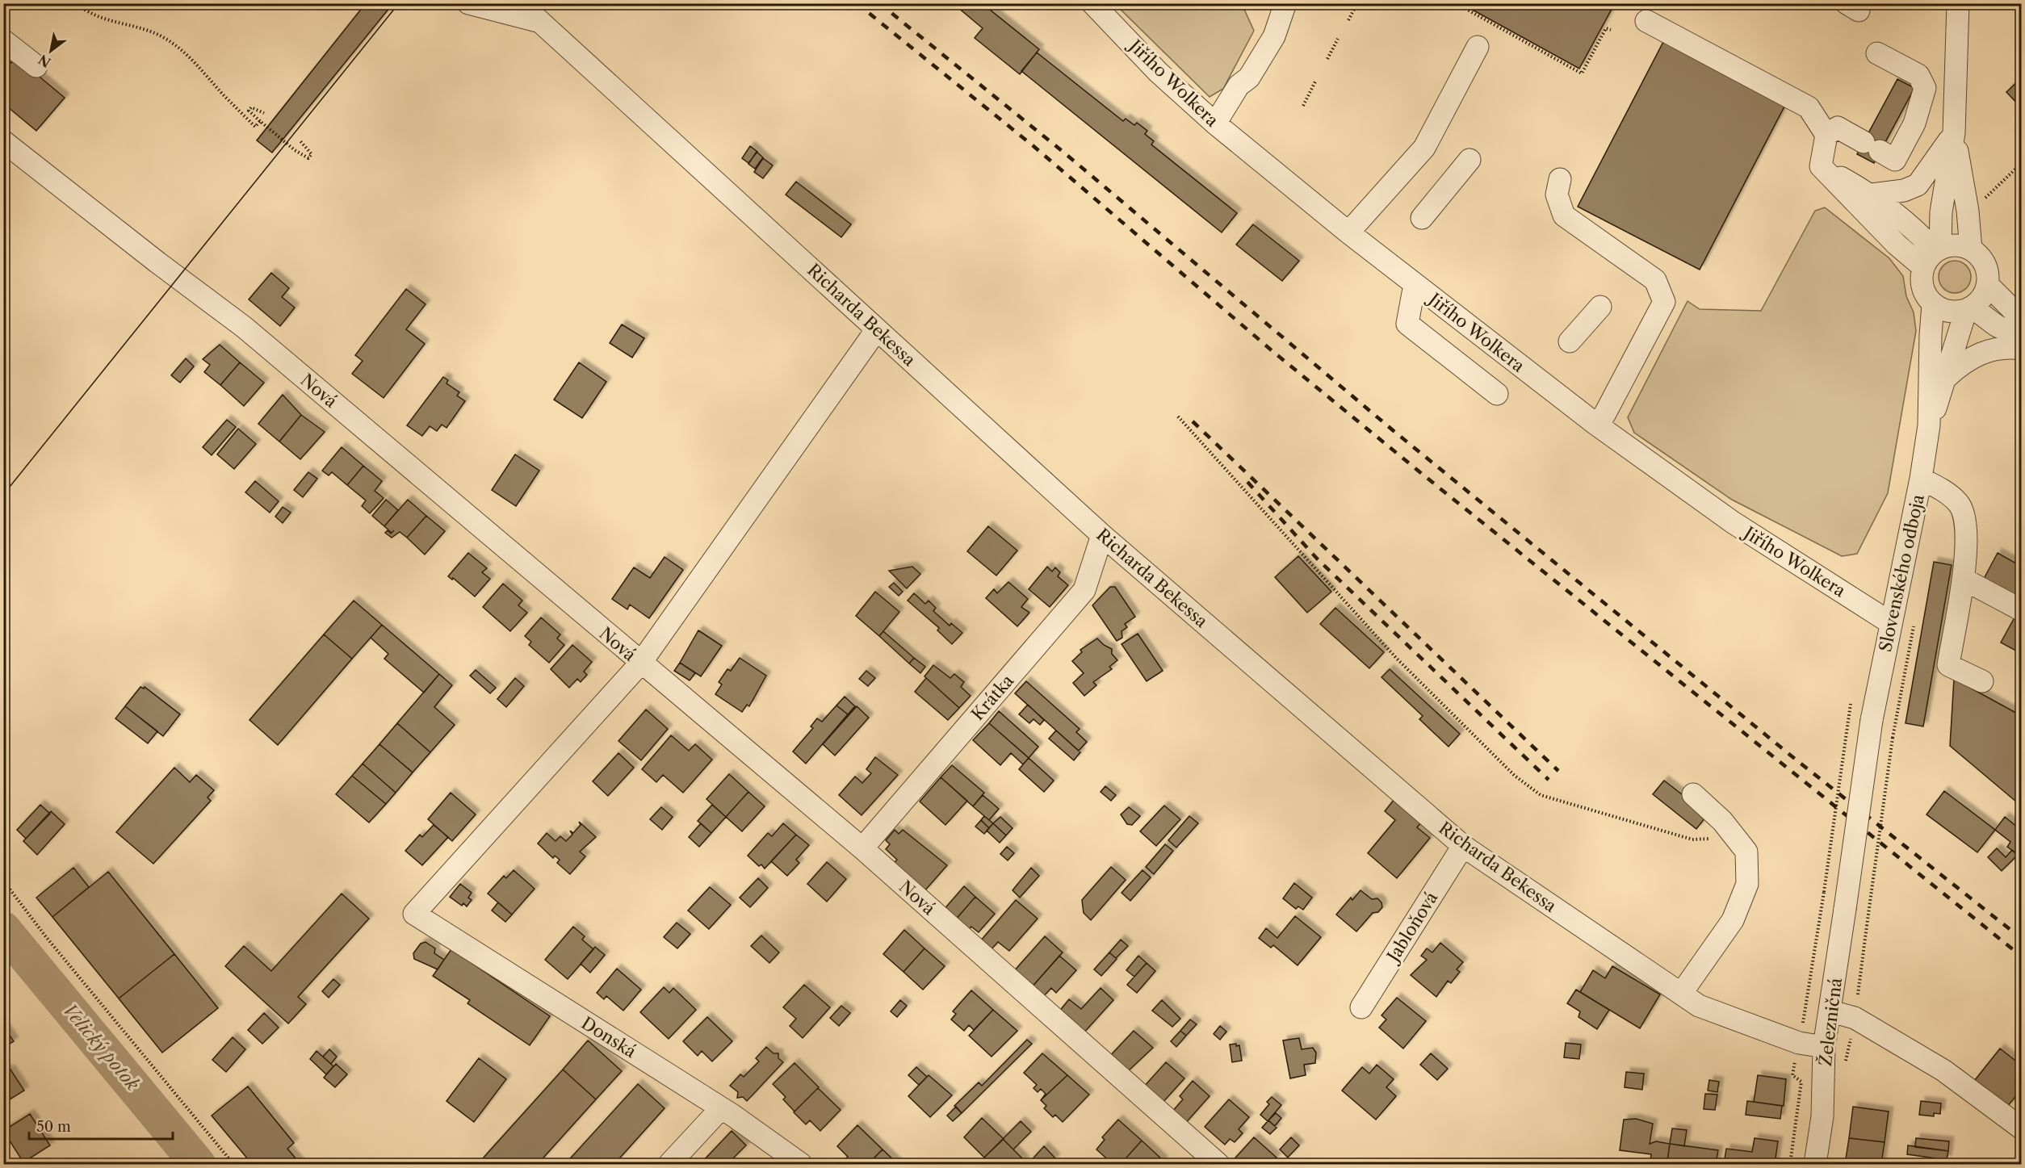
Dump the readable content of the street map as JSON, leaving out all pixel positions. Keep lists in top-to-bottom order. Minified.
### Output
{"streets":{"street":["Jiřího Wolkera","Richarda Bekessa","Nová","Slovenského odboja","Krátka","Jabloňová","Železničná","Donská"]},"crossings":[["Jiřího Wolkera","Slovenského odboja"],["Richarda Bekessa","Krátka"],["Richarda Bekessa","Jabloňová"],["Richarda Bekessa","Železničná"],["Nová","Krátka"],["Nová","Donská"],["Slovenského odboja","Železničná"]],"water":["Velický potok"],"scale_bar":"50 m","north":"bottom left"}
